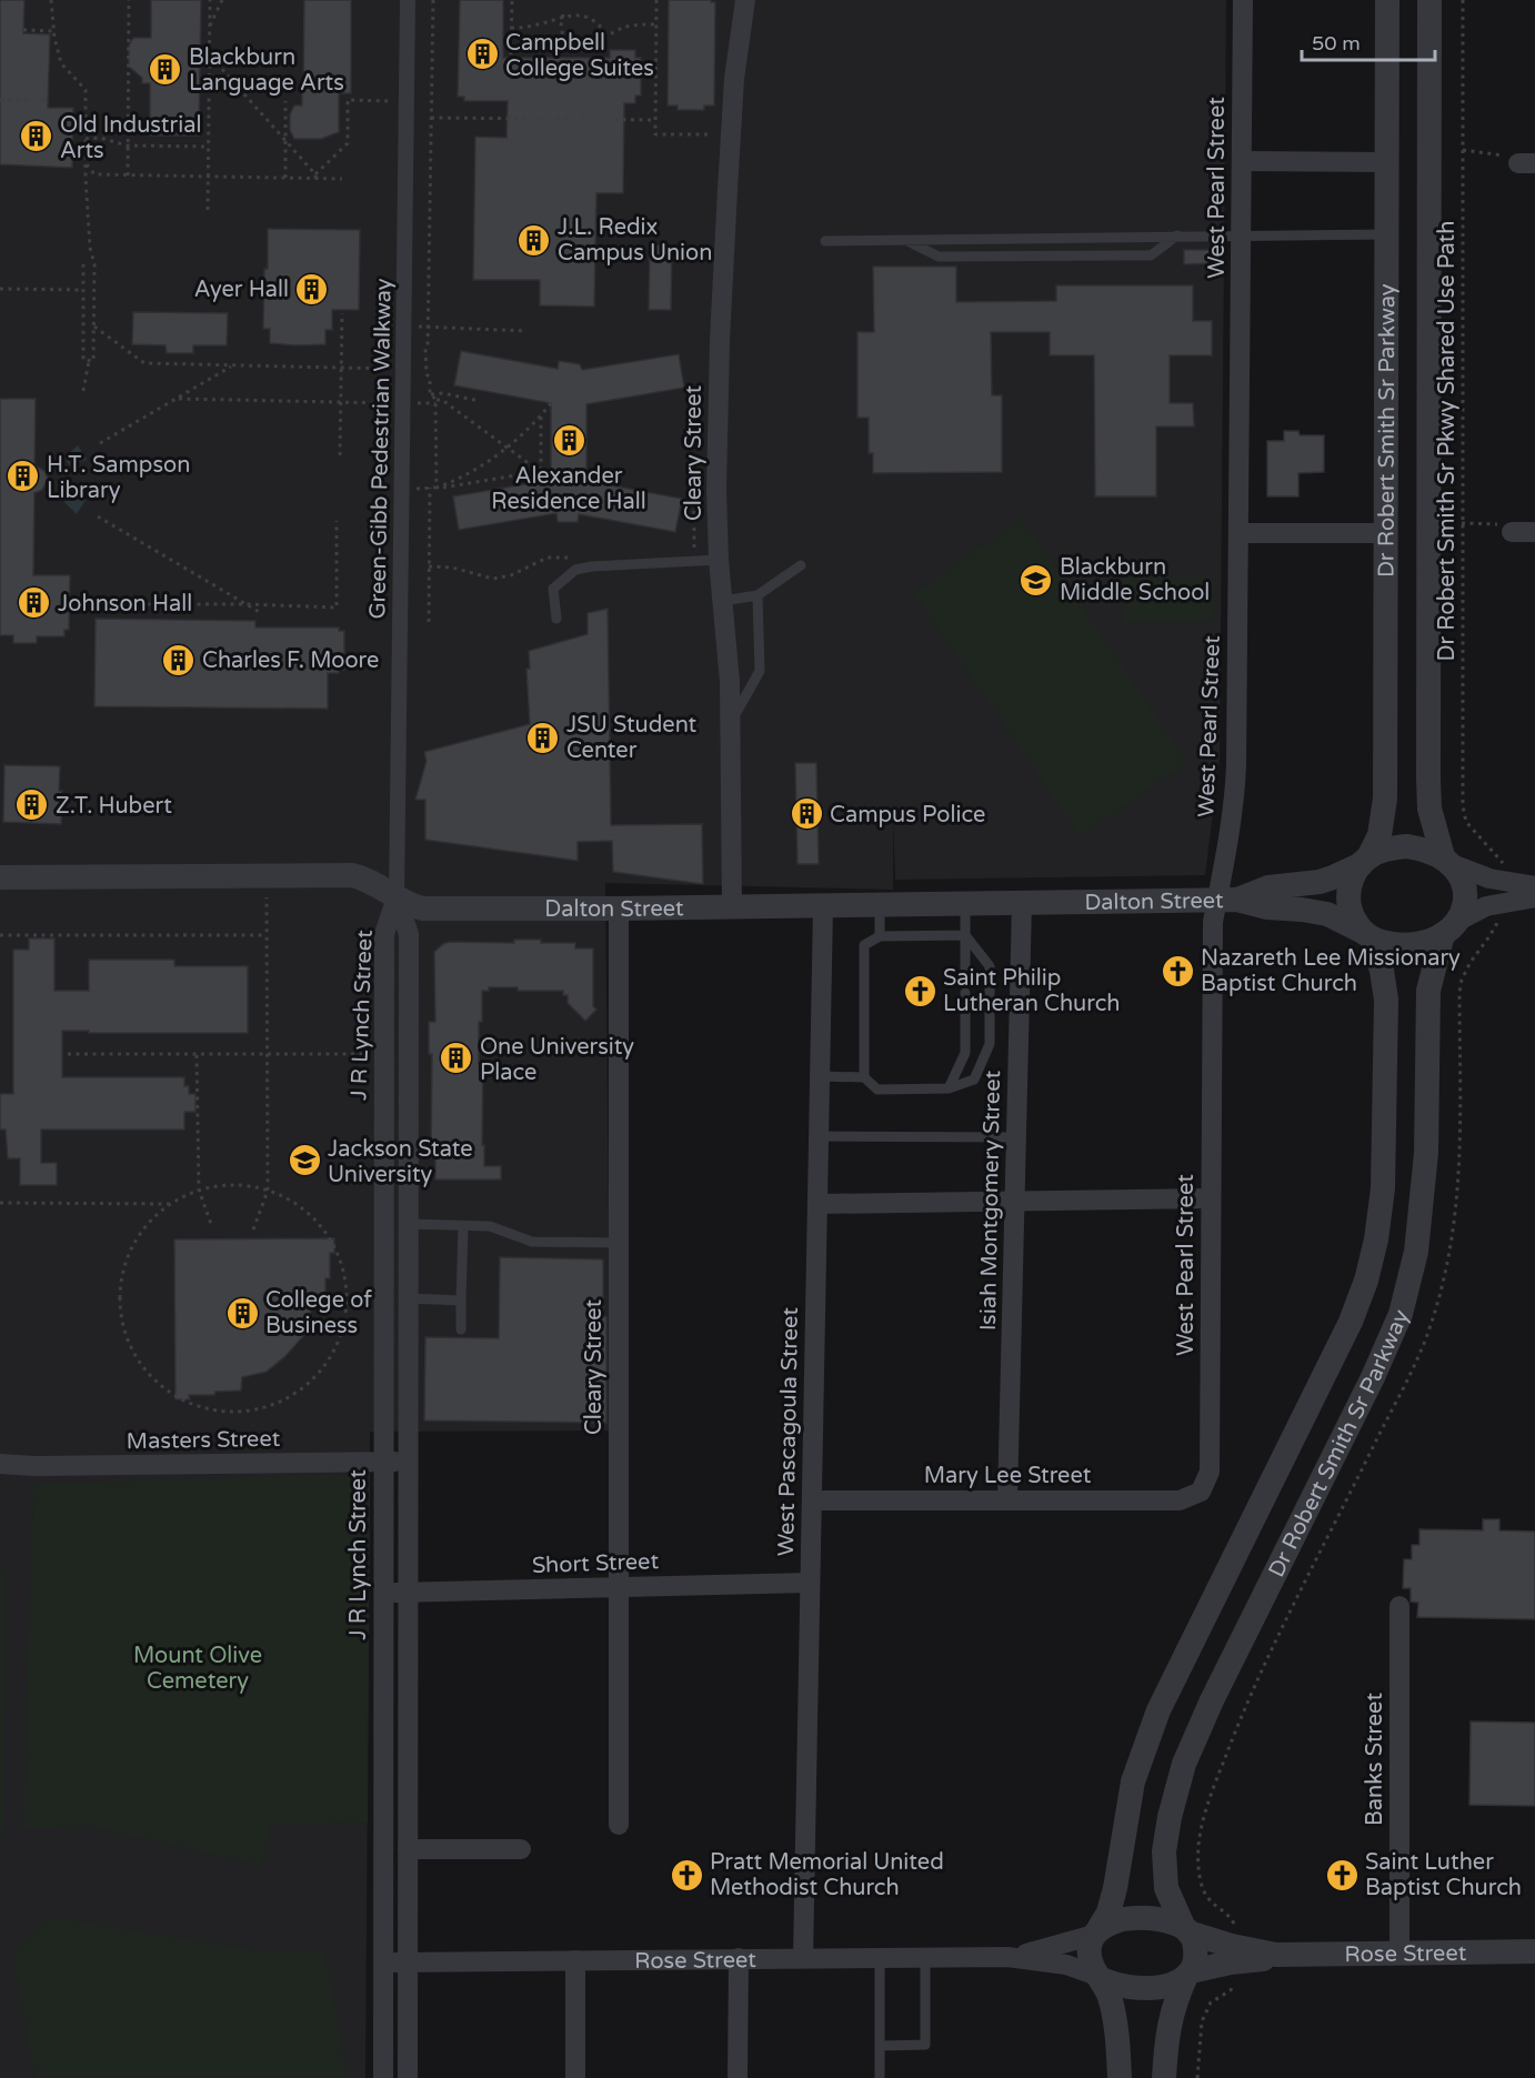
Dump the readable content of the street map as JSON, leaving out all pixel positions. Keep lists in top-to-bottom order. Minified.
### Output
{"streets":{"street":["West Pearl Street","Dr Robert Smith Sr Parkway","Green-Gibb Pedestrian Walkway","Cleary Street","Dalton Street","J R Lynch Street","Isiah Montgomery Street","West Pascagoula Street","Masters Street","Mary Lee Street","Short Street","Banks Street","Rose Street"],"path":["Dr Robert Smith Sr Pkwy Shared Use Path"]},"crossings":[["West Pearl Street","Dalton Street"],["West Pearl Street","Mary Lee Street"],["Dr Robert Smith Sr Parkway","Dalton Street"],["Dr Robert Smith Sr Parkway","Rose Street"],["Green-Gibb Pedestrian Walkway","Dalton Street"],["Green-Gibb Pedestrian Walkway","J R Lynch Street"],["Cleary Street","Dalton Street"],["Cleary Street","Short Street"],["Dalton Street","J R Lynch Street"],["Dalton Street","Isiah Montgomery Street"],["Dalton Street","West Pascagoula Street"],["J R Lynch Street","Masters Street"],["J R Lynch Street","Short Street"],["J R Lynch Street","Rose Street"],["Isiah Montgomery Street","Mary Lee Street"],["West Pascagoula Street","Mary Lee Street"],["West Pascagoula Street","Short Street"],["West Pascagoula Street","Rose Street"],["Banks Street","Rose Street"]],"parks":["Mount Olive Cemetery"],"places":{"building":["Campbell College Suites","Blackburn Language Arts","Old Industrial Arts","J.L. Redix Campus Union","Ayer Hall","Alexander Residence Hall","H.T. Sampson Library","Johnson Hall","Charles F. Moore","JSU Student Center","Z.T. Hubert","Campus Police","One University Place","College of Business"],"school or university":["Blackburn Middle School","Jackson State University"],"church":["Nazareth Lee Missionary Baptist Church","Saint Philip Lutheran Church","Pratt Memorial United Methodist Church","Saint Luther Baptist Church"]},"scale_bar":"50 m"}
